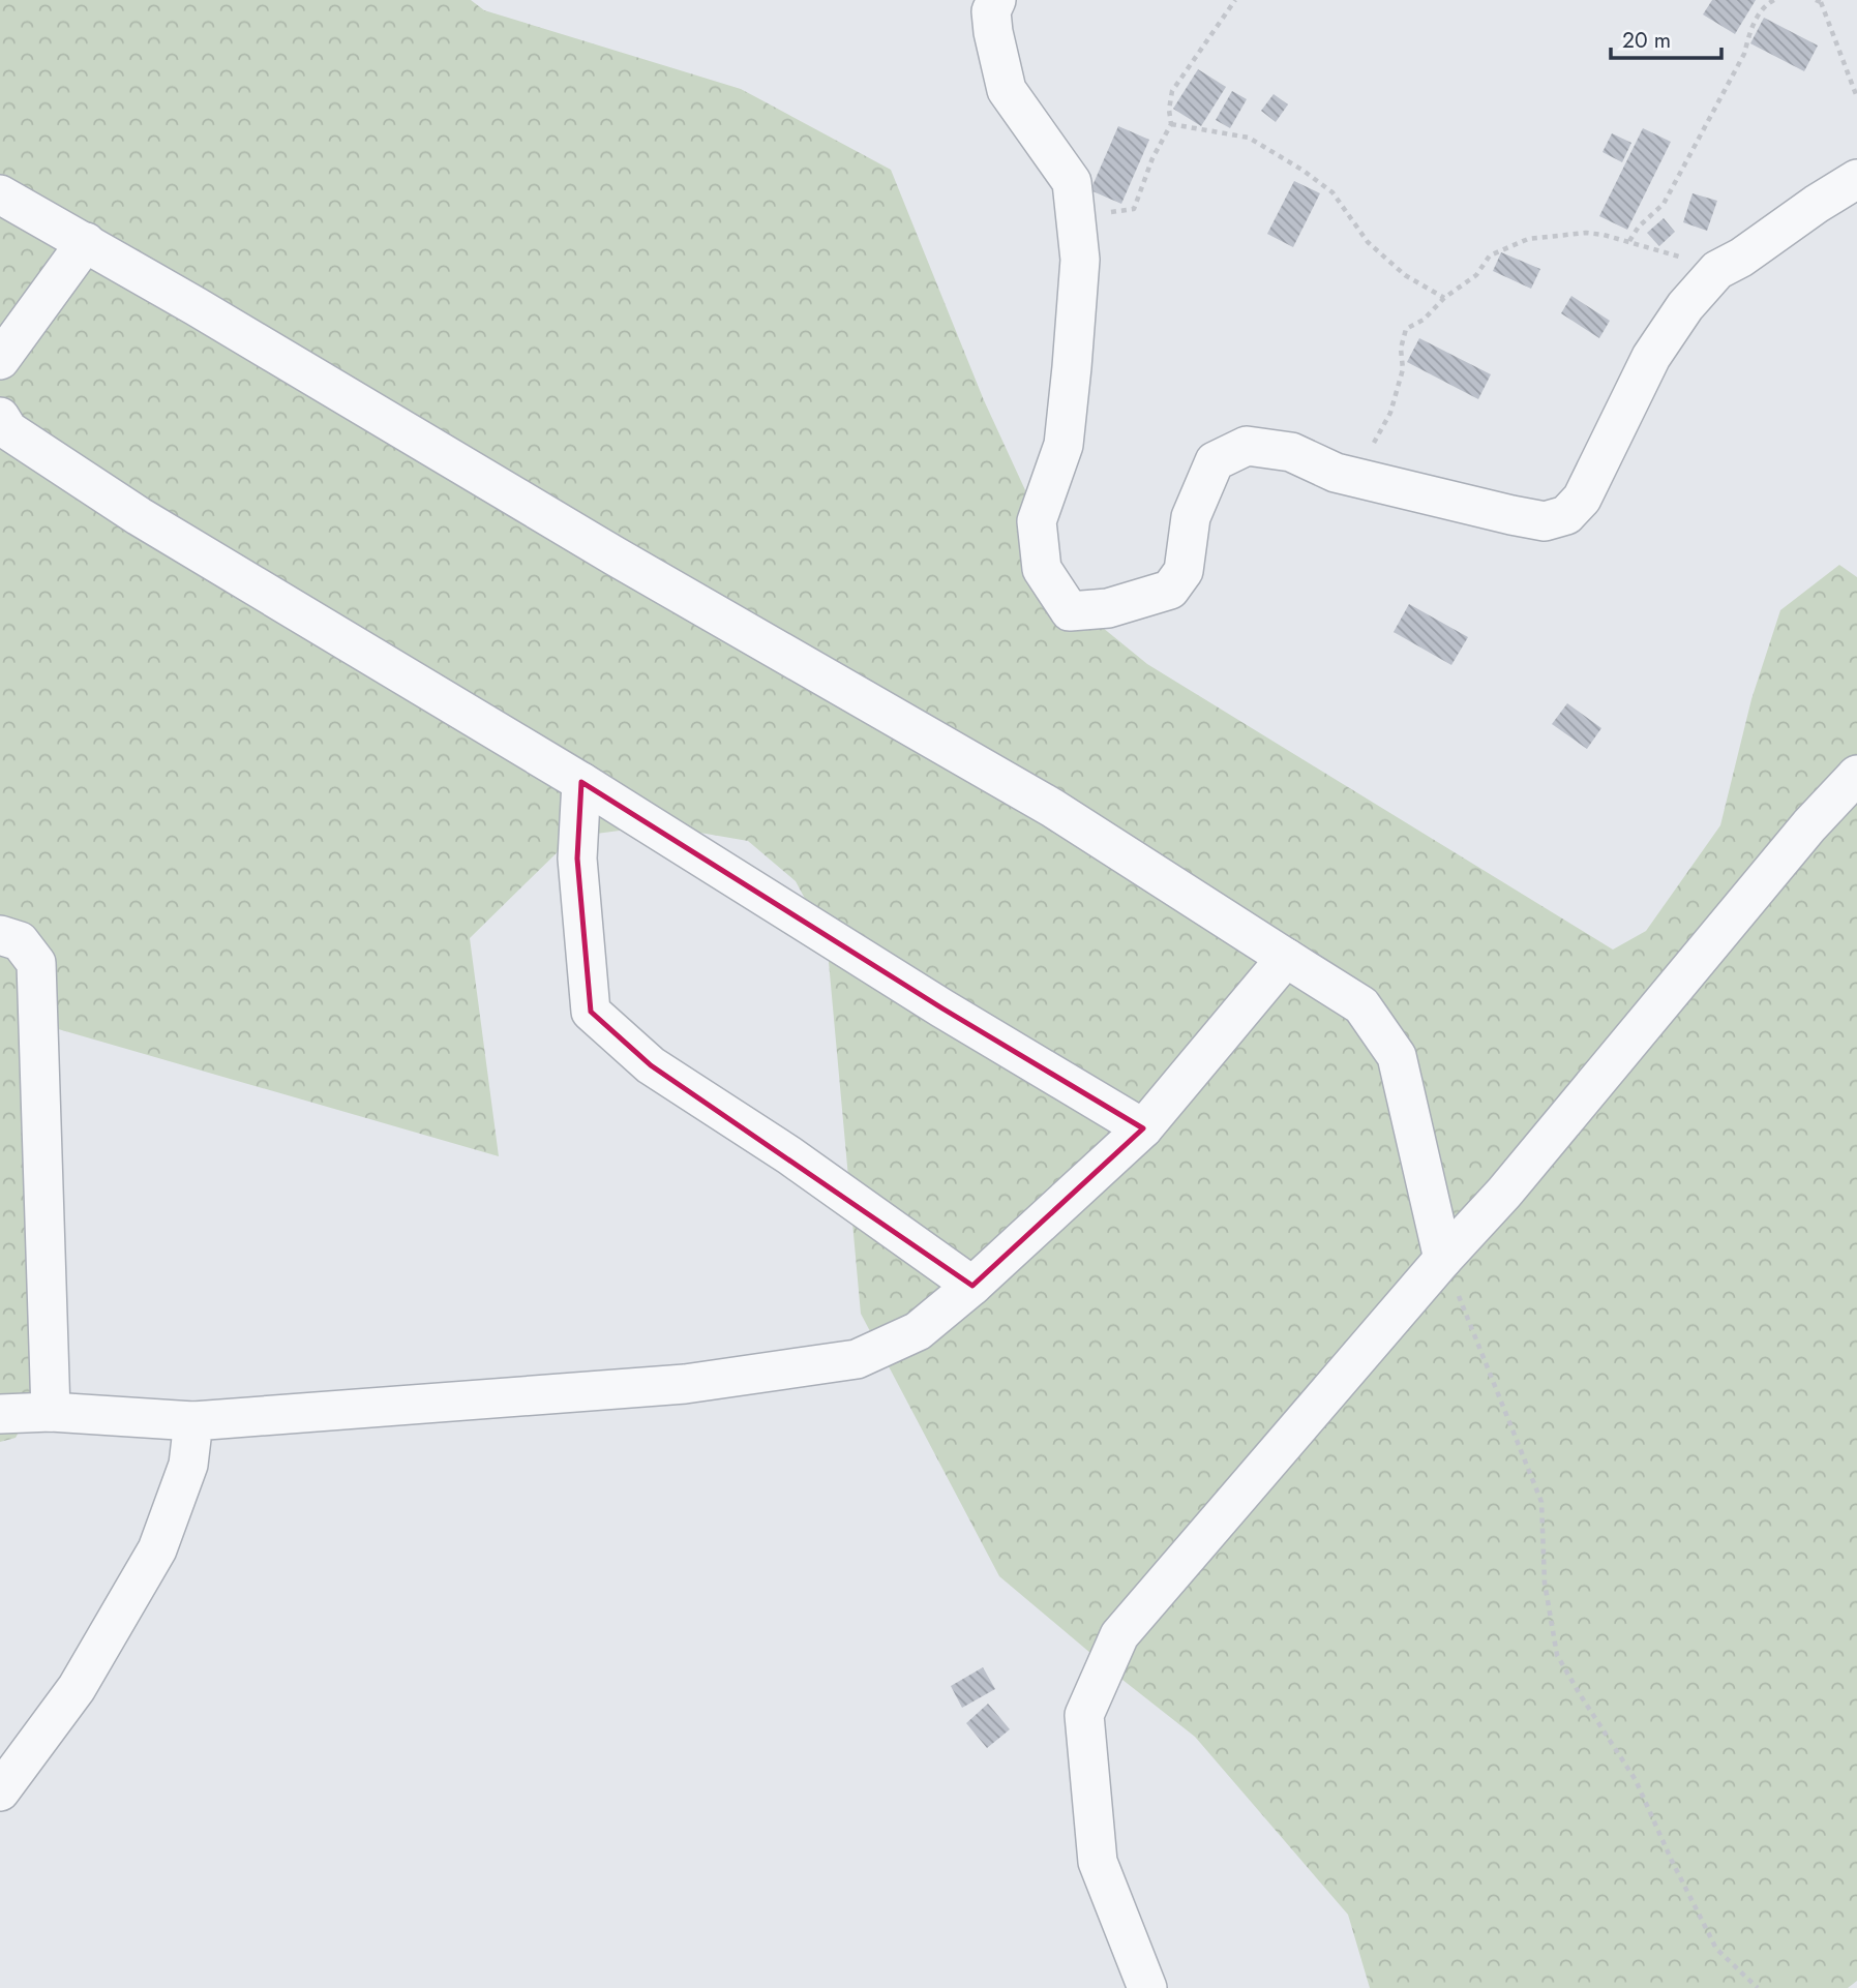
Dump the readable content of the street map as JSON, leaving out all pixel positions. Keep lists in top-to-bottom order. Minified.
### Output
{"scale_bar":"20 m"}
